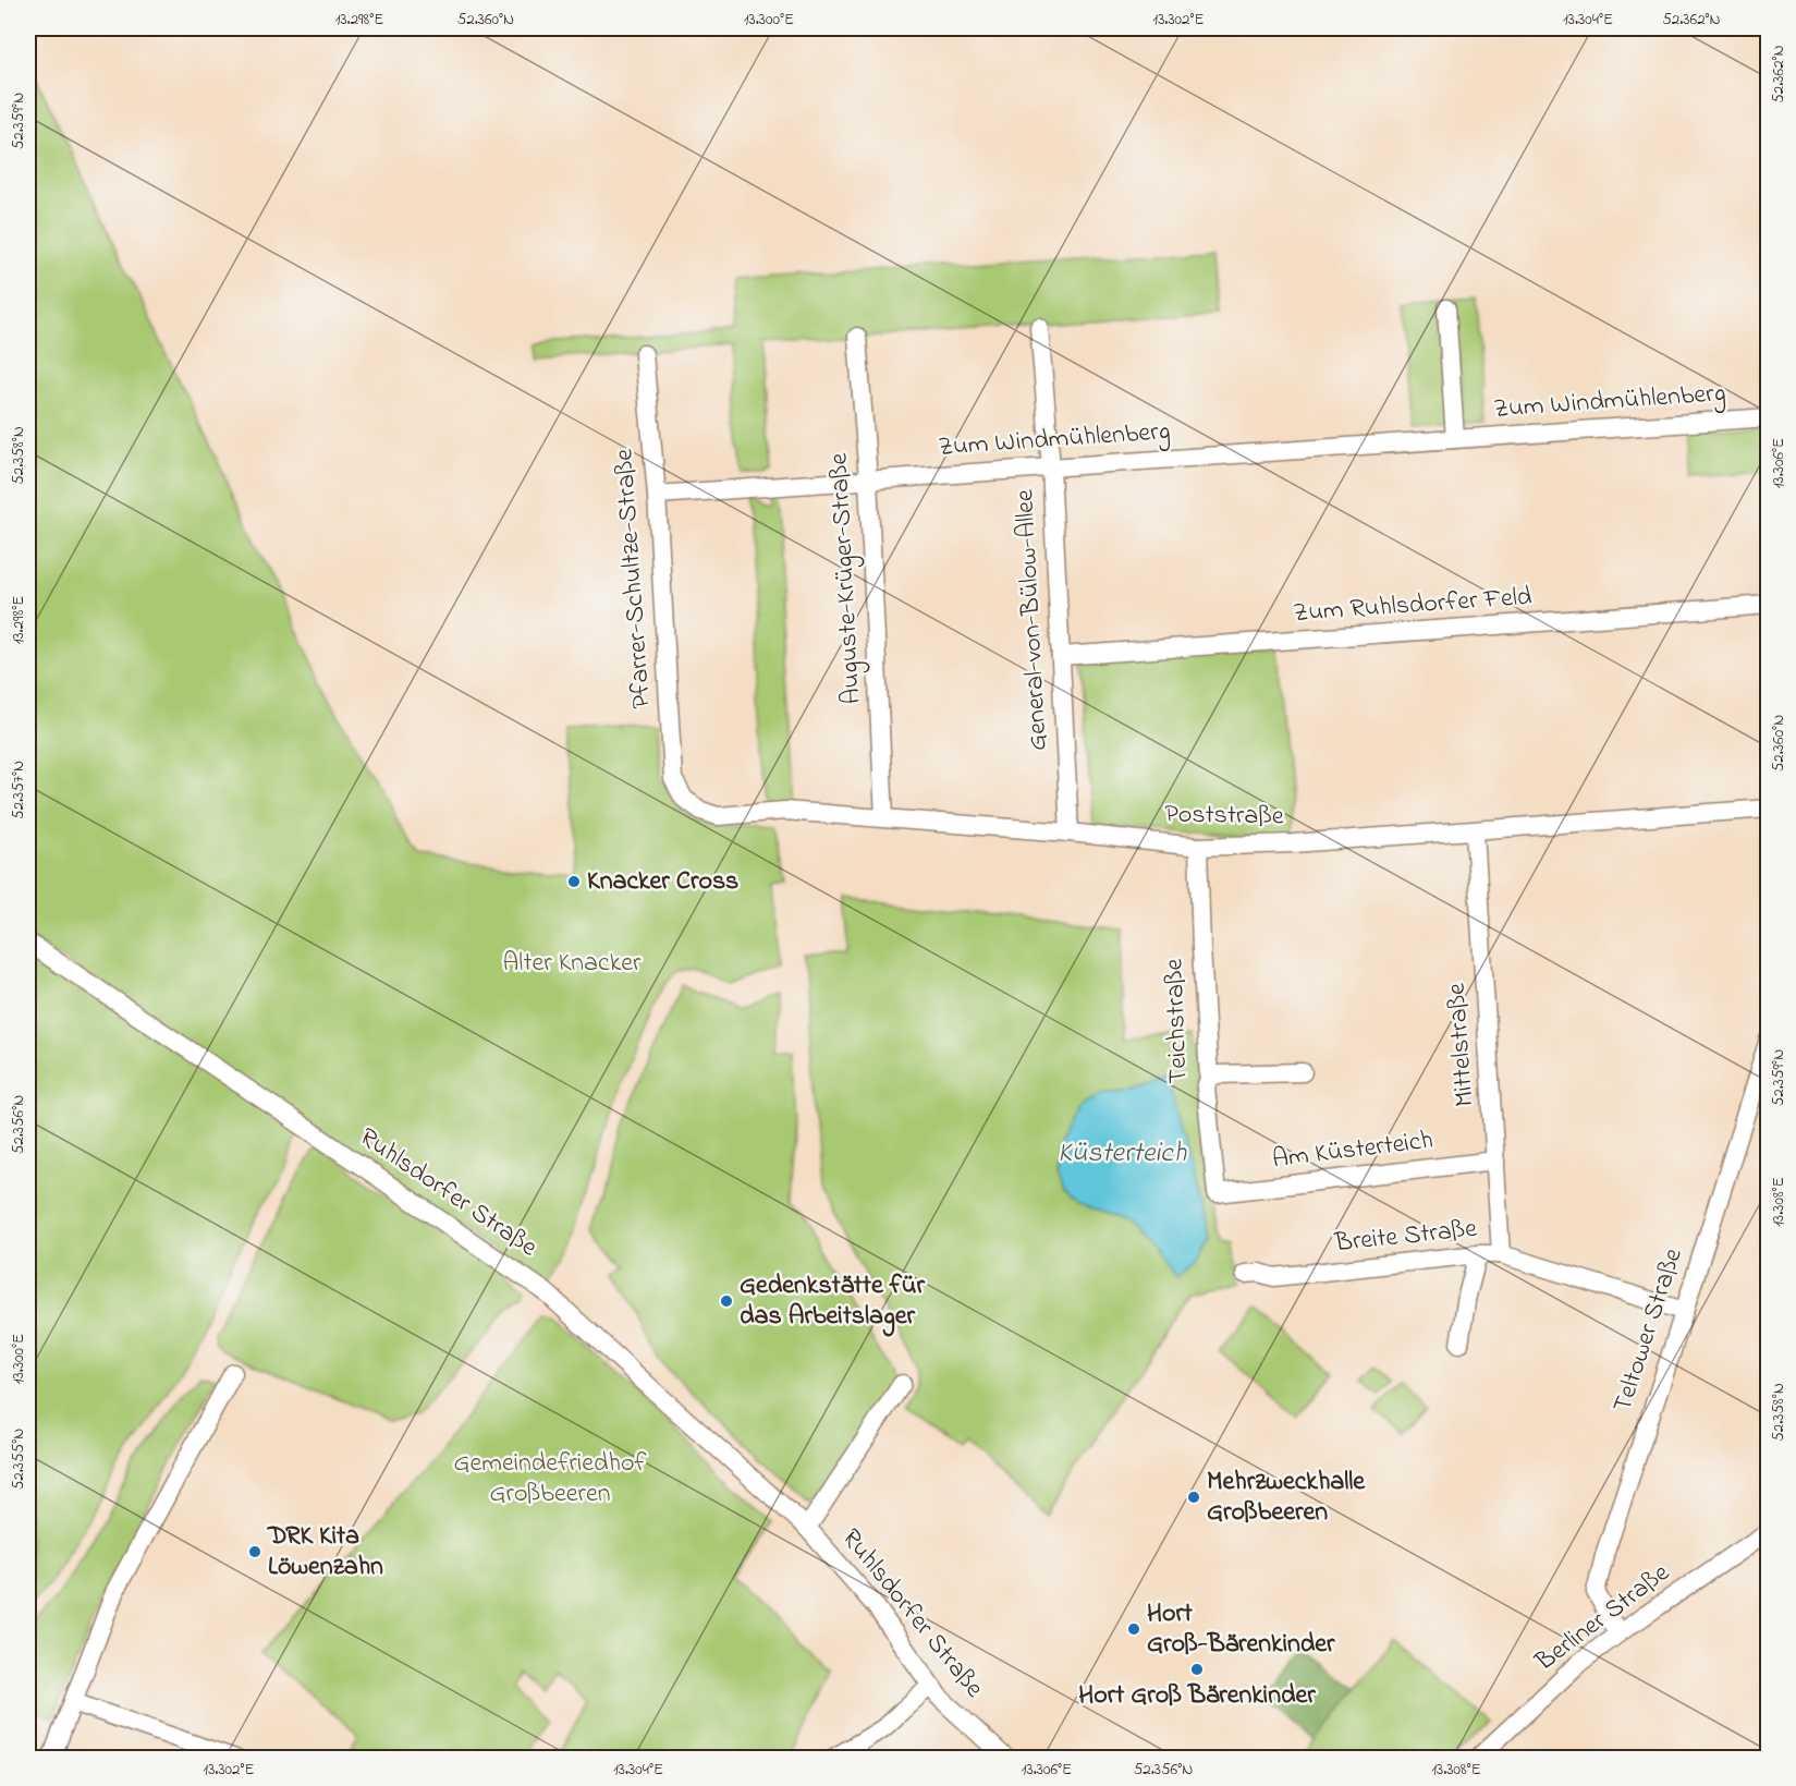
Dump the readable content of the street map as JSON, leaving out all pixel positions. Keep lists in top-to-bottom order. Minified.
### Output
{"streets":{"street":["Zum Windmühlenberg","Pfarrer-Schultze-Straße","Auguste-Krüger-Straße","Zum Ruhlsdorfer Feld","General-von-Bülow-Allee","Poststraße","Teichstraße","Mittelstraße","Am Küsterteich","Ruhlsdorfer Straße","Breite Straße","Teltower Straße","Berliner Straße"]},"crossings":[["Zum Windmühlenberg","Pfarrer-Schultze-Straße"],["Zum Windmühlenberg","Auguste-Krüger-Straße"],["Zum Windmühlenberg","General-von-Bülow-Allee"],["Pfarrer-Schultze-Straße","Poststraße"],["Auguste-Krüger-Straße","Poststraße"],["Zum Ruhlsdorfer Feld","General-von-Bülow-Allee"],["General-von-Bülow-Allee","Poststraße"],["Poststraße","Teichstraße"],["Poststraße","Mittelstraße"],["Teichstraße","Am Küsterteich"],["Mittelstraße","Am Küsterteich"],["Mittelstraße","Breite Straße"],["Breite Straße","Teltower Straße"],["Teltower Straße","Berliner Straße"]],"water":["Küsterteich"],"parks":["Alter Knacker","Gemeindefriedhof Großbeeren"],"places":["Knacker Cross","Gedenkstätte für das Arbeitslager","Mehrzweckhalle Großbeeren","DRK Kita Löwenzahn","Hort Groß-Bärenkinder","Hort Groß Bärenkinder"],"coordinates":["13.298°E","52.360°N","13.300°E","13.302°E","13.304°E","52.362°N","52.359°N","52.358°N","13.306°E","52.357°N","52.356°N","13.308°E","52.355°N"]}
